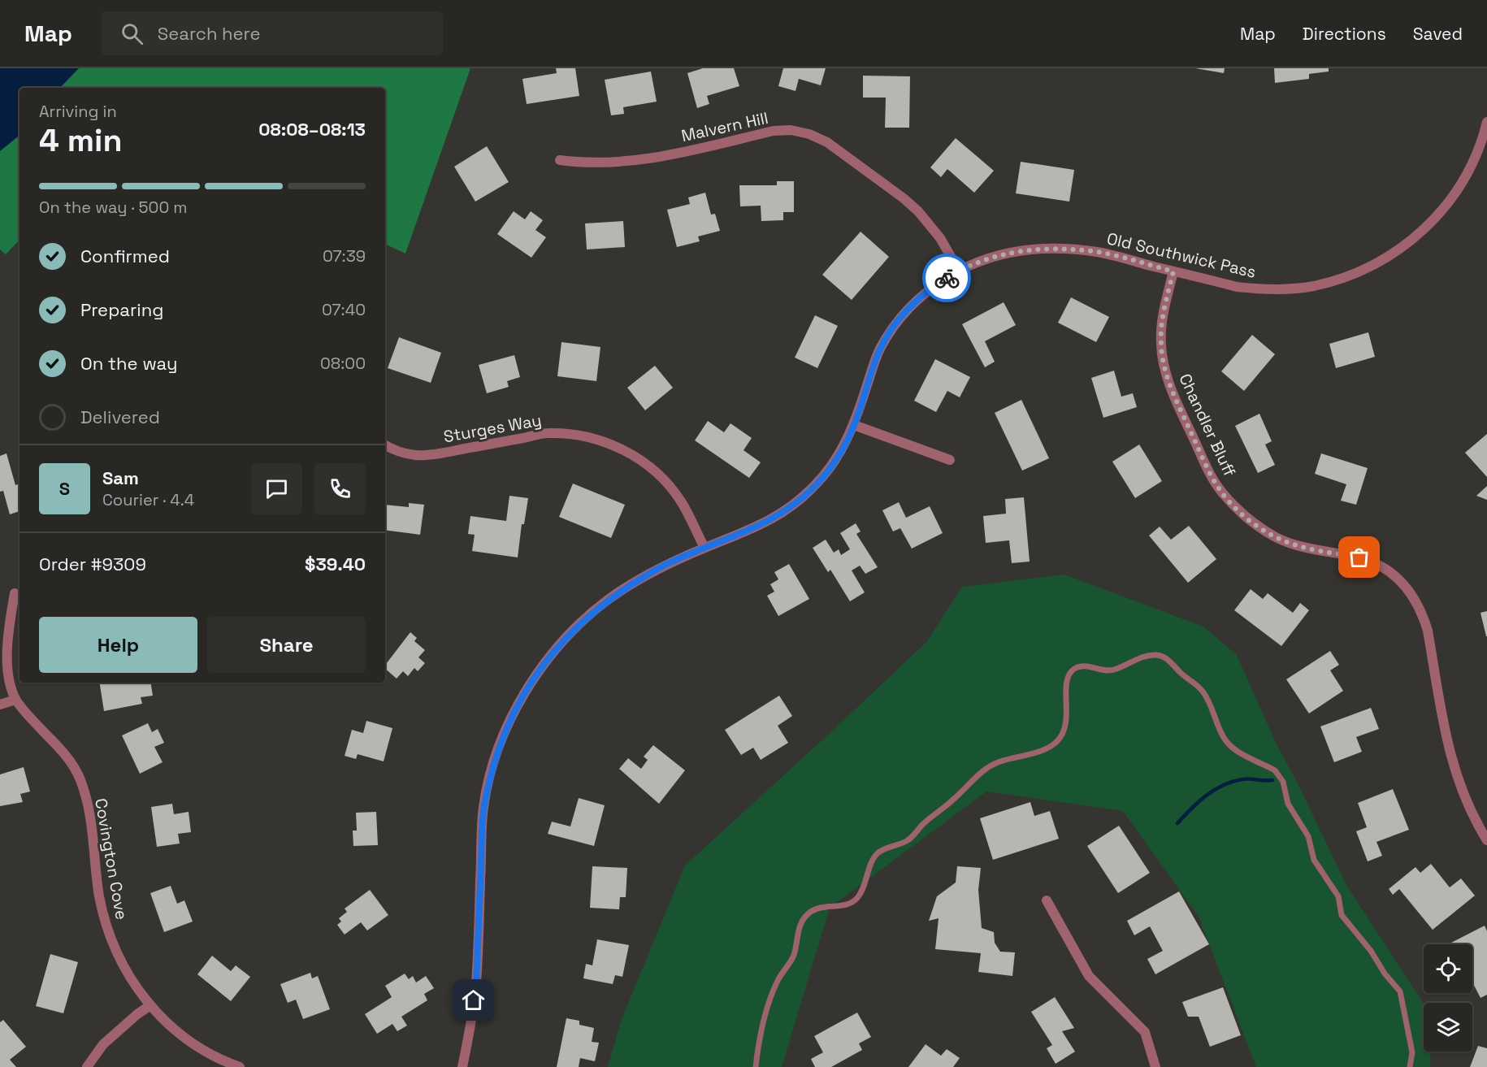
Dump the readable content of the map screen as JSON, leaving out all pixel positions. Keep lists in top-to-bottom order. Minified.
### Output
{"streets":{"street":["Malvern Hill","Old Southwick Pass","Chandler Bluff","Sturges Way","Covington Cove"]},"crossings":[["Malvern Hill","Old Southwick Pass"],["Old Southwick Pass","Chandler Bluff"],["Old Southwick Pass","Sturges Way"]],"page":{"header":"Map","search":"Search here","nav":["Map","Directions","Saved"],"heading":["4 min","Arriving in","08:08–08:13"],"panel":["Sam","Courier · 4.4","Order #9309","$39.40"],"bar":"On the way · 500 m","list":[["Confirmed","07:39"],["Preparing","07:40"],["On the way","08:00"],"Delivered"],"round":"S","buttons":["Help","Share"]}}
